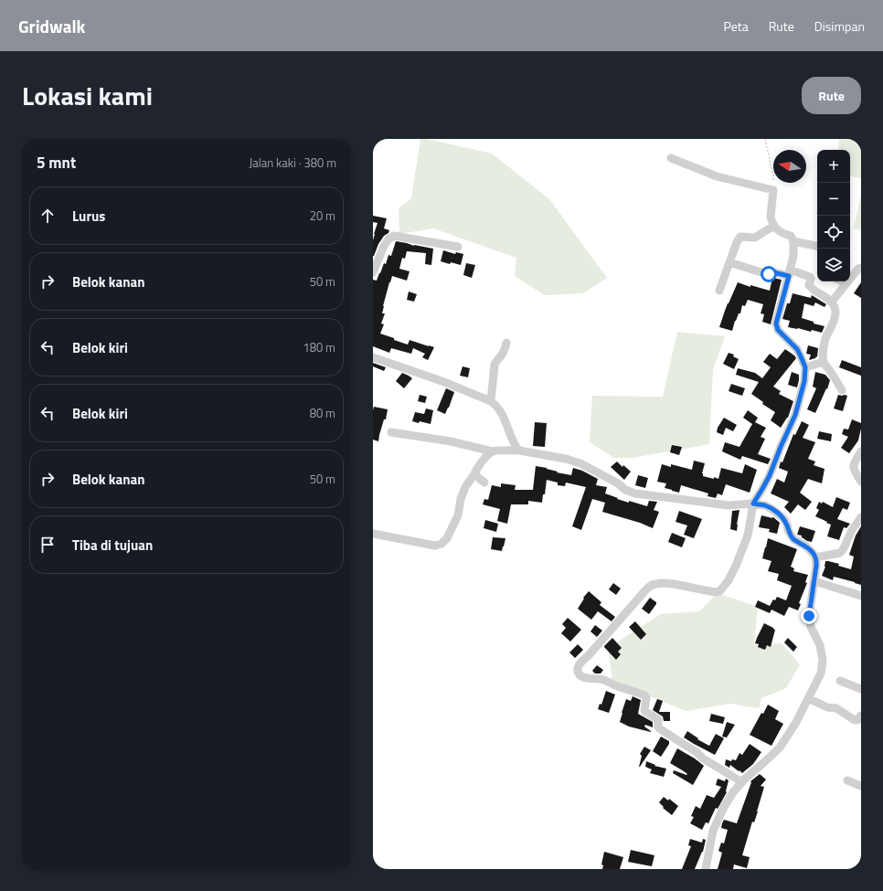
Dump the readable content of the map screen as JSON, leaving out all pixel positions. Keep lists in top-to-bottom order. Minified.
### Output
{"north":"left","page":{"header":"Gridwalk","nav":["Peta","Rute","Disimpan"],"title":"Lokasi kami","buttons":"Rute","heading":["5 mnt","Jalan kaki · 380 m"],"map_buttons":["+","−"],"list":[["Lurus","20 m"],["Belok kanan","50 m"],["Belok kiri","180 m"],["Belok kiri","80 m"],["Belok kanan","50 m"],"Tiba di tujuan"]}}
